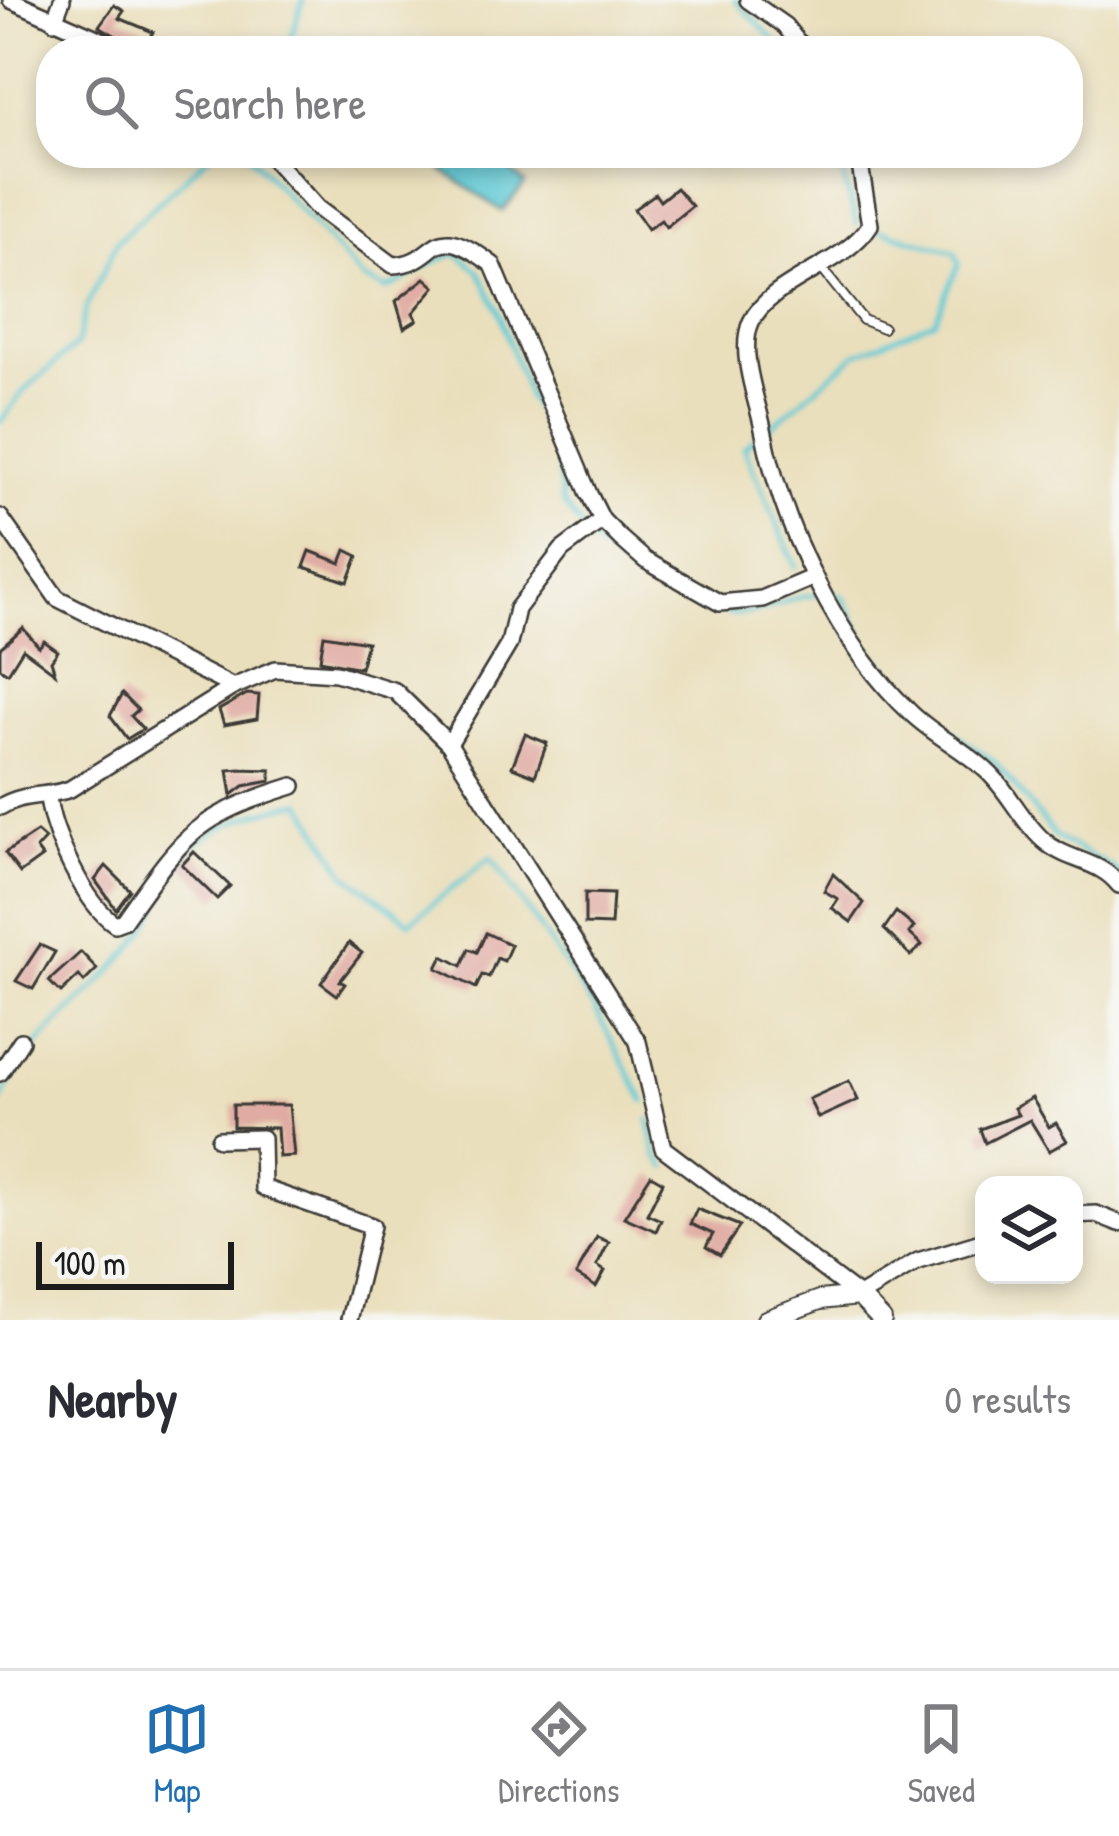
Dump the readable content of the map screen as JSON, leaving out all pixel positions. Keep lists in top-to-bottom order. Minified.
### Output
{"scale_bar":"100 m","page":{"search":"Search here","scale":"100 m","heading":["Nearby","0 results"],"nav":["Map","Directions","Saved"]}}
